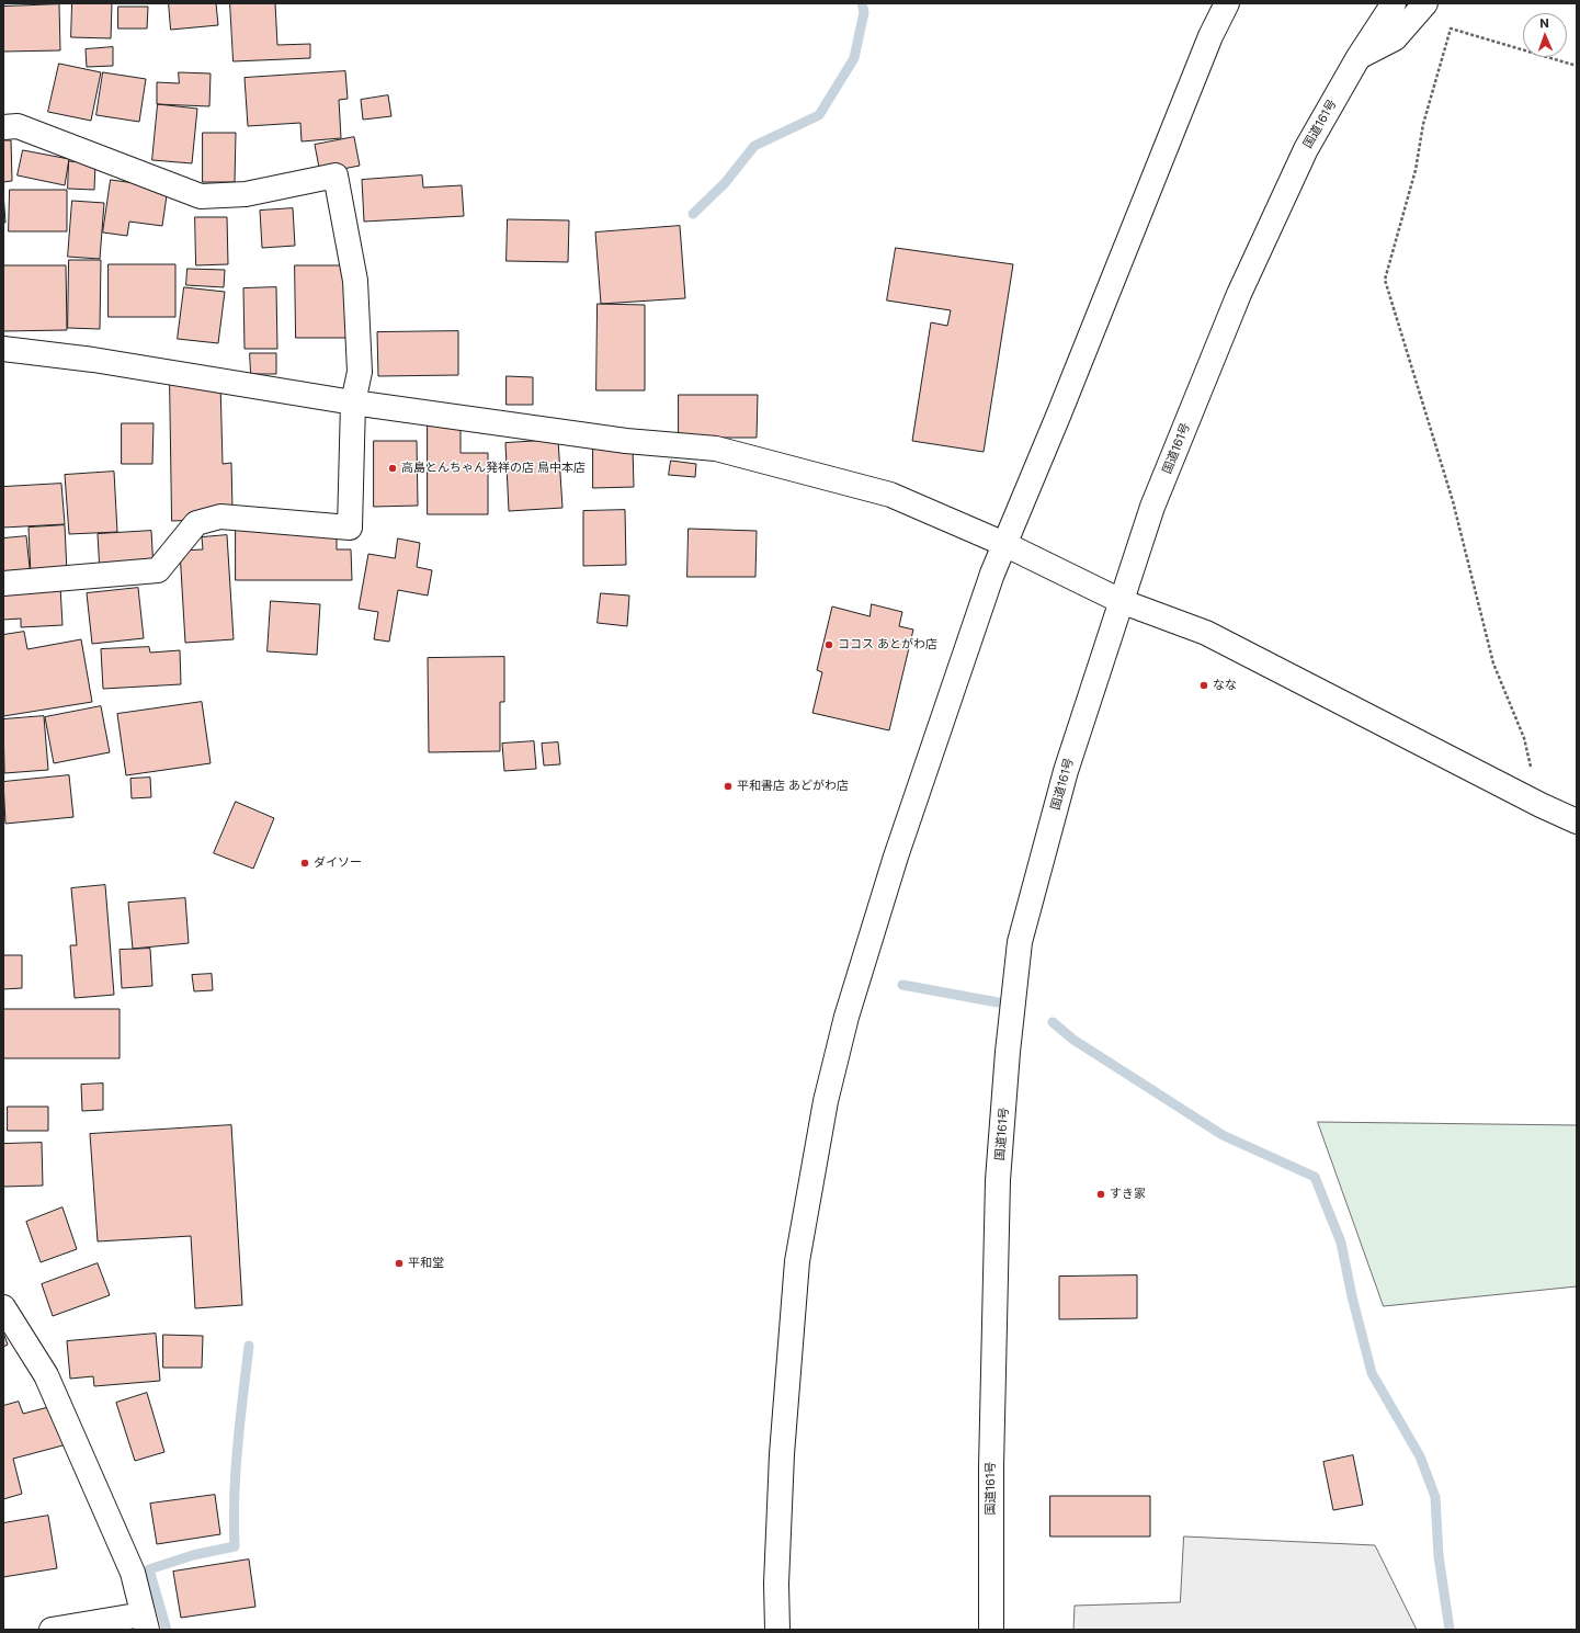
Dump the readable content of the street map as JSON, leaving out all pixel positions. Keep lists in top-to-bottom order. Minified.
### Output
{"streets":{"main road":["国道161号"]},"places":["高島とんちゃん発祥の店 鳥中本店","ココス あとがわ店","なな","平和書店 あどがわ店","ダイソー","すき家","平和堂"],"north":"top"}
